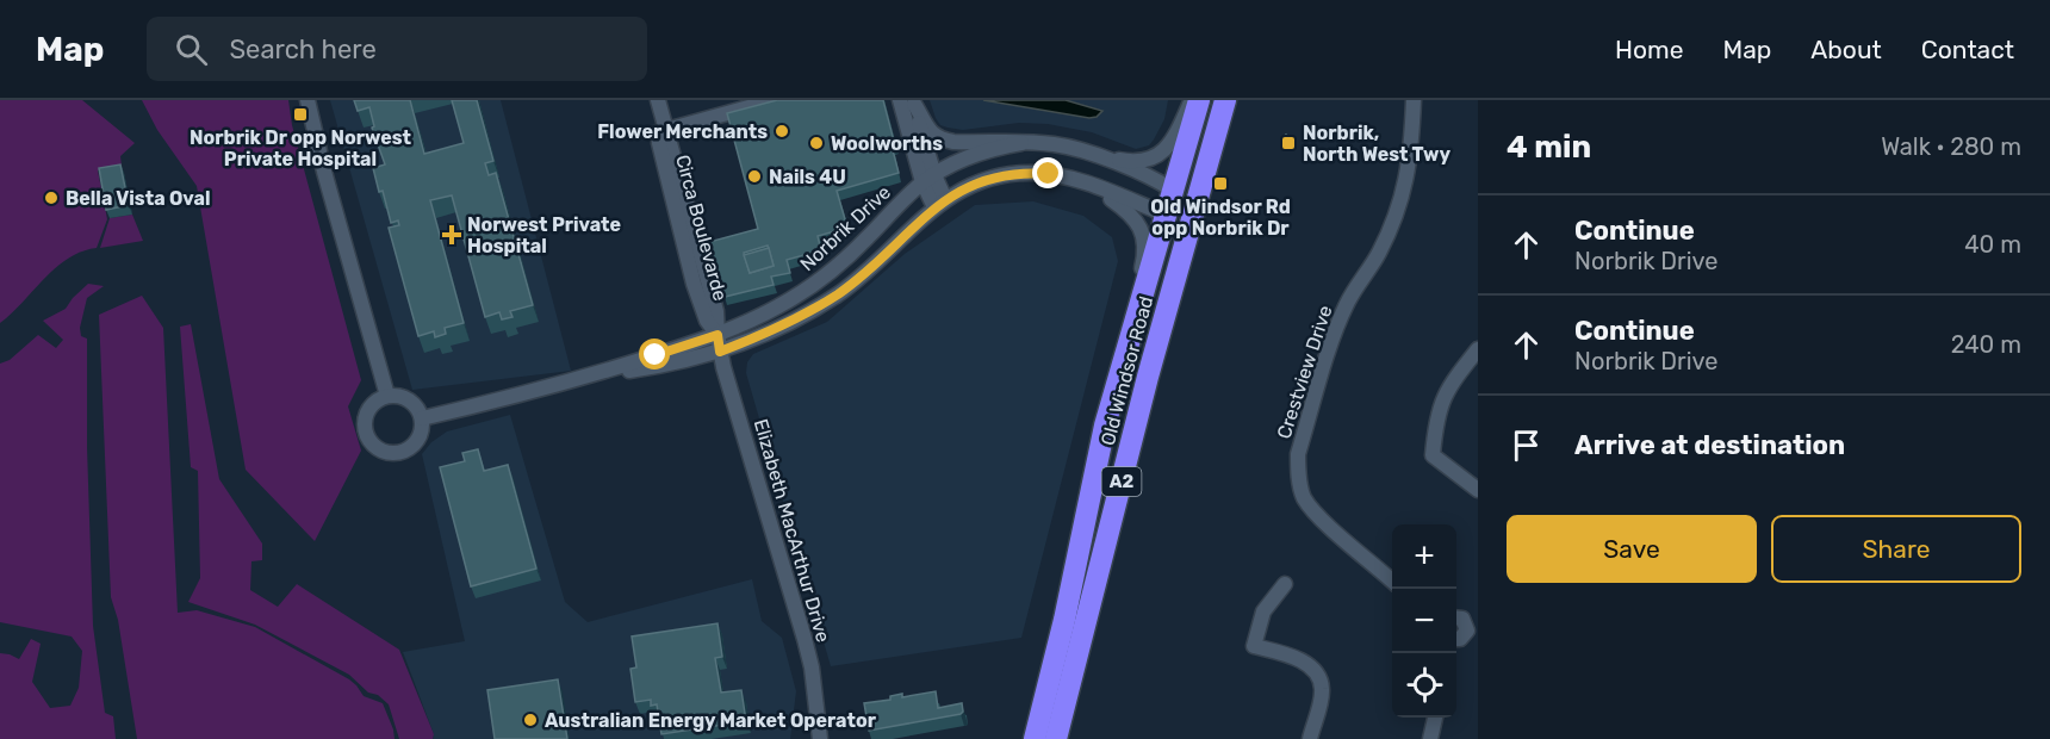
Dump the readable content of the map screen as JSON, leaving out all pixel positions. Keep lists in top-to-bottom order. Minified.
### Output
{"streets":{"highway":["Old Windsor Road","A2"],"street":["Circa Boulevarde","Norbrik Drive","Crestview Drive","Elizabeth MacArthur Drive"]},"crossings":[["Circa Boulevarde","Norbrik Drive"],["Circa Boulevarde","Elizabeth MacArthur Drive"],["Norbrik Drive","Old Windsor Road"],["Norbrik Drive","Elizabeth MacArthur Drive"]],"places":{"transit":["Norbrik Dr opp Norwest Private Hospital","Norbrik, North West Twy","Old Windsor Rd opp Norbrik Dr"],"other":["Flower Merchants","Woolworths","Nails 4U","Bella Vista Oval","Australian Energy Market Operator"],"health":["Norwest Private Hospital"]},"page":{"header":"Map","search":"Search here","nav":["Home","Map","About","Contact"],"heading":["4 min","Walk · 280 m"],"list":[["Continue","Norbrik Drive","40 m"],["Continue","Norbrik Drive","240 m"],"Arrive at destination"],"buttons":["Save","Share"],"map_buttons":["+","−"]}}
